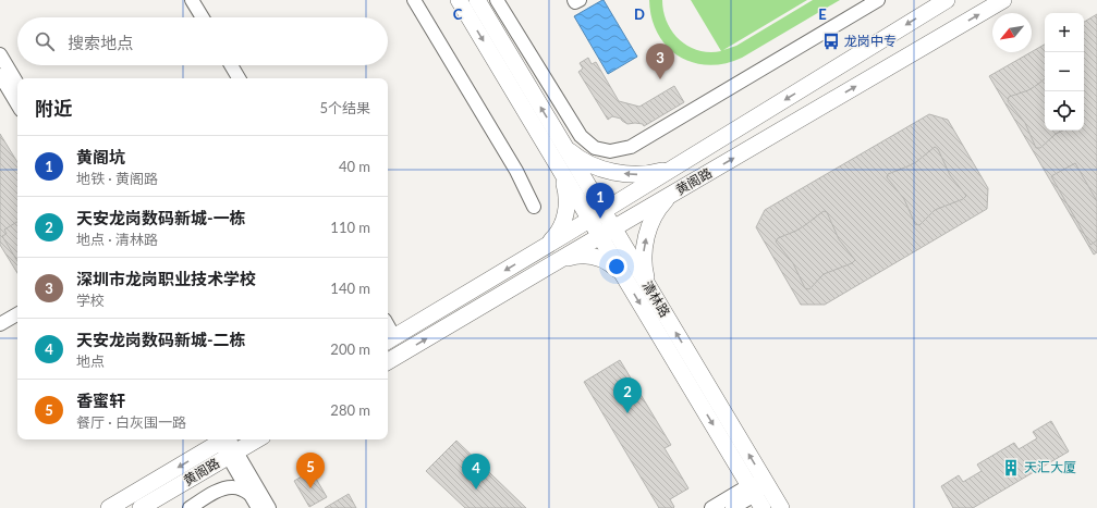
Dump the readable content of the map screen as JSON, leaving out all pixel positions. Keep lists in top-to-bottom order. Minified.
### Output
{"streets":{"main road":["黄阁路","清林路"]},"crossings":[["黄阁路","清林路"]],"places":{"bus stop":["龙岗中专"],"building":["天汇大厦"]},"north":"bottom left","page":{"map_buttons":["+","−"],"search":"搜索地点","pins":["3","1","2","5","4"],"heading":["附近","5个结果"],"list":[{"mark":"1","name":"黄阁坑","note":"地铁 · 黄阁路","value":"40 m"},{"mark":"2","name":"天安龙岗数码新城-一栋","note":"地点 · 清林路","value":"110 m"},{"mark":"3","name":"深圳市龙岗职业技术学校","note":"学校","value":"140 m"},{"mark":"4","name":"天安龙岗数码新城-二栋","note":"地点","value":"200 m"},{"mark":"5","name":"香蜜轩","note":"餐厅 · 白灰围一路","value":"280 m"}]},"grid":{"columns":["C","D","E"]}}
